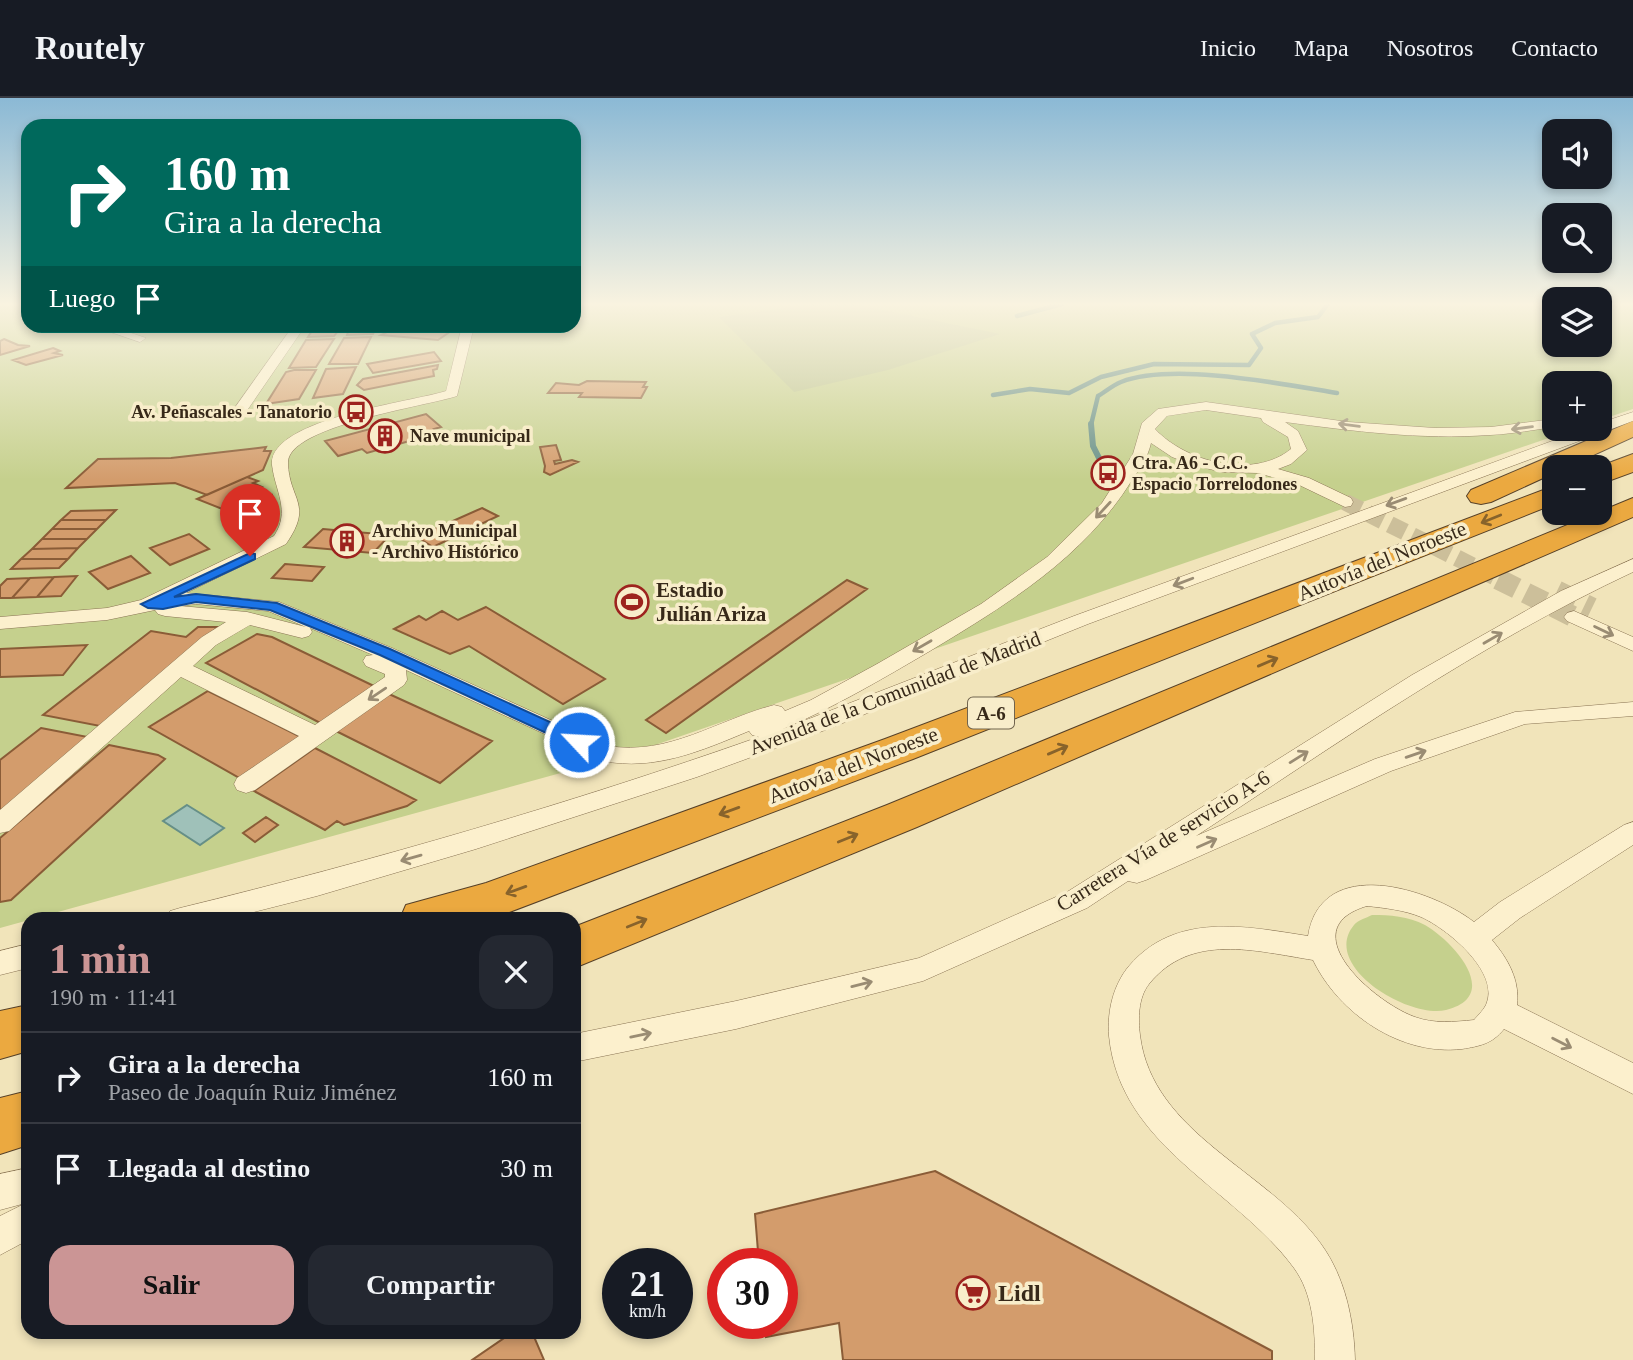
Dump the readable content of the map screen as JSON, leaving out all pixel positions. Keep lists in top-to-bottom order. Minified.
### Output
{"streets":{"highway":["Autovía del Noroeste","A-6"],"street":["Avenida de la Comunidad de Madrid","Carretera Vía de servicio A-6"]},"places":{"bus stop":["Av. Peñascales - Tanatorio","Ctra. A6 - C.C. Espacio Torrelodones"],"building":["Nave municipal","Archivo Municipal - Archivo Histórico"],"sports":["Estadio Julián Ariza"],"supermarket":["Lidl"]},"page":{"header":"Routely","nav":["Inicio","Mapa","Nosotros","Contacto"],"map_buttons":["+","−"],"turn":["160 m","Gira a la derecha"],"then":"Luego","heading":["1 min","190 m · 11:41"],"list":[{"name":"Gira a la derecha","note":"Paseo de Joaquín Ruiz Jiménez","value":"160 m"},{"name":"Llegada al destino","value":"30 m"}],"buttons":["Salir","Compartir"],"speed":"21 km/h","limit":"30"}}
